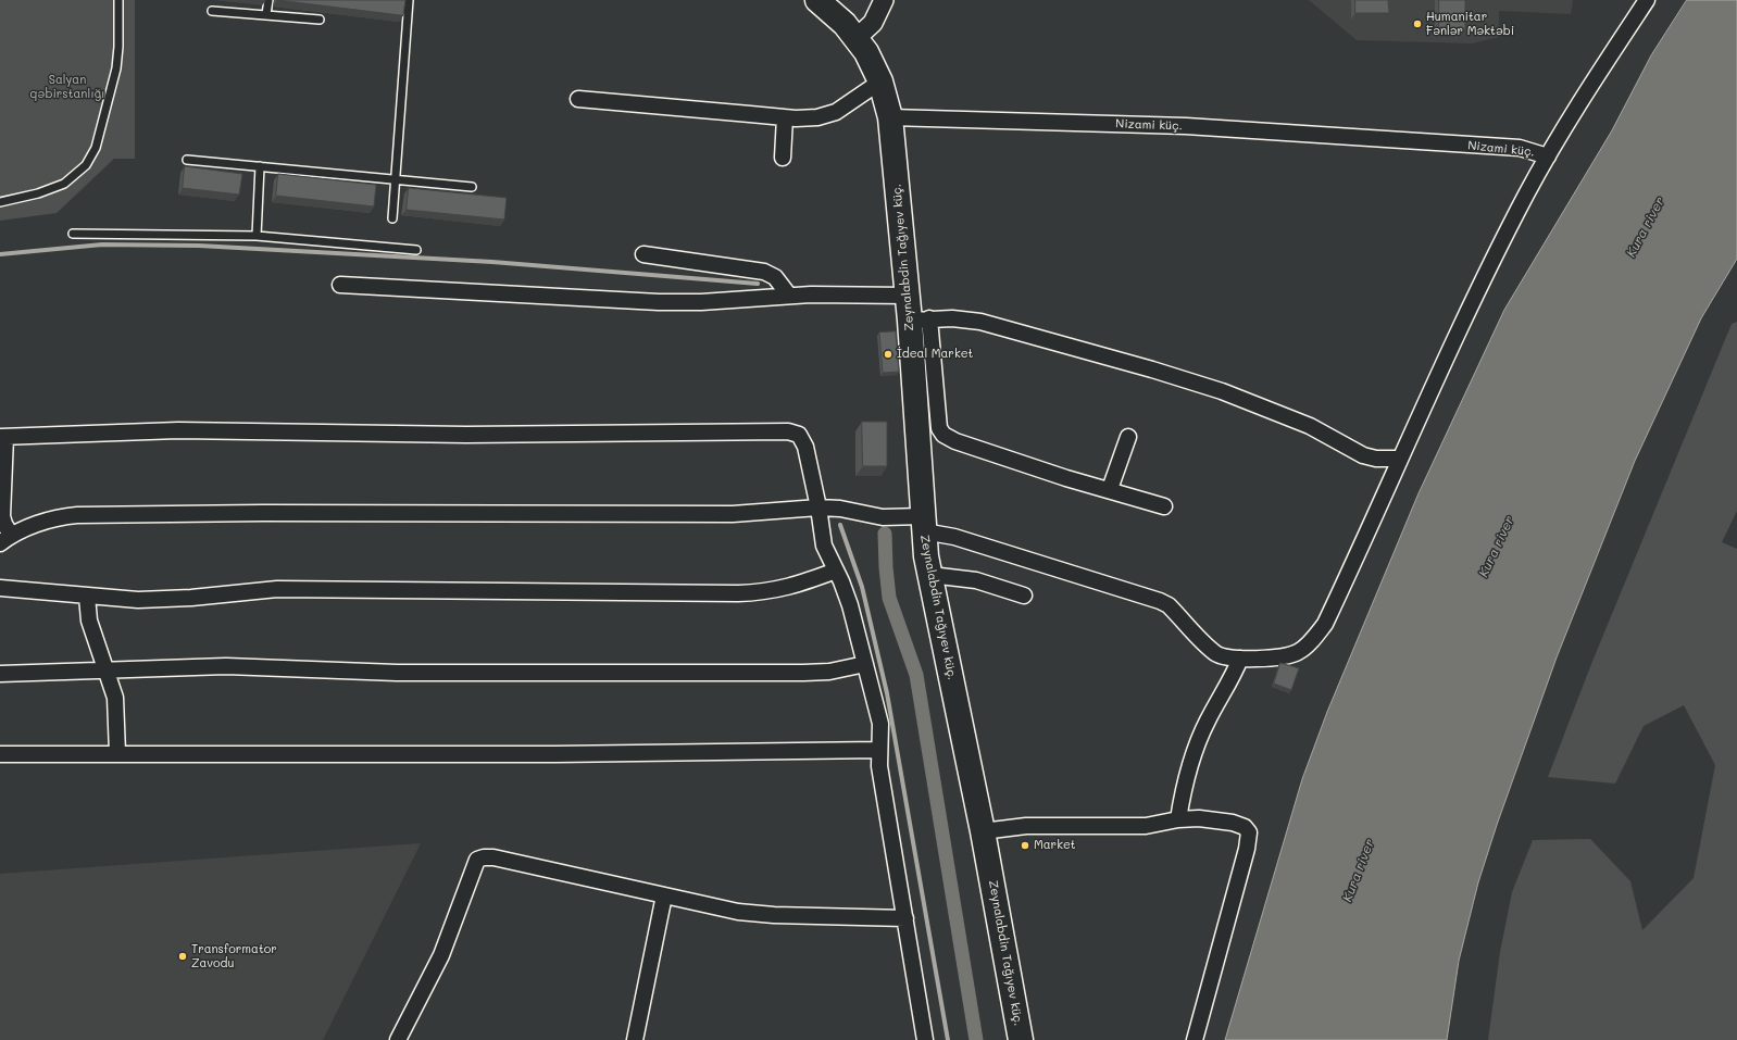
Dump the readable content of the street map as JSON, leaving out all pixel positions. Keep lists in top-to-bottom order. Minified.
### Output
{"streets":{"main road":["Zeynalabdin Tağıyev küç."],"street":["Nizami küç."]},"crossings":[["Nizami küç.","Zeynalabdin Tağıyev küç."]],"water":["Kura river"],"parks":["Salyan qəbirstanlığı"],"places":["Humanitar Fənlər Məktəbi","İdeal Market","Market","Transformator Zavodu"]}
